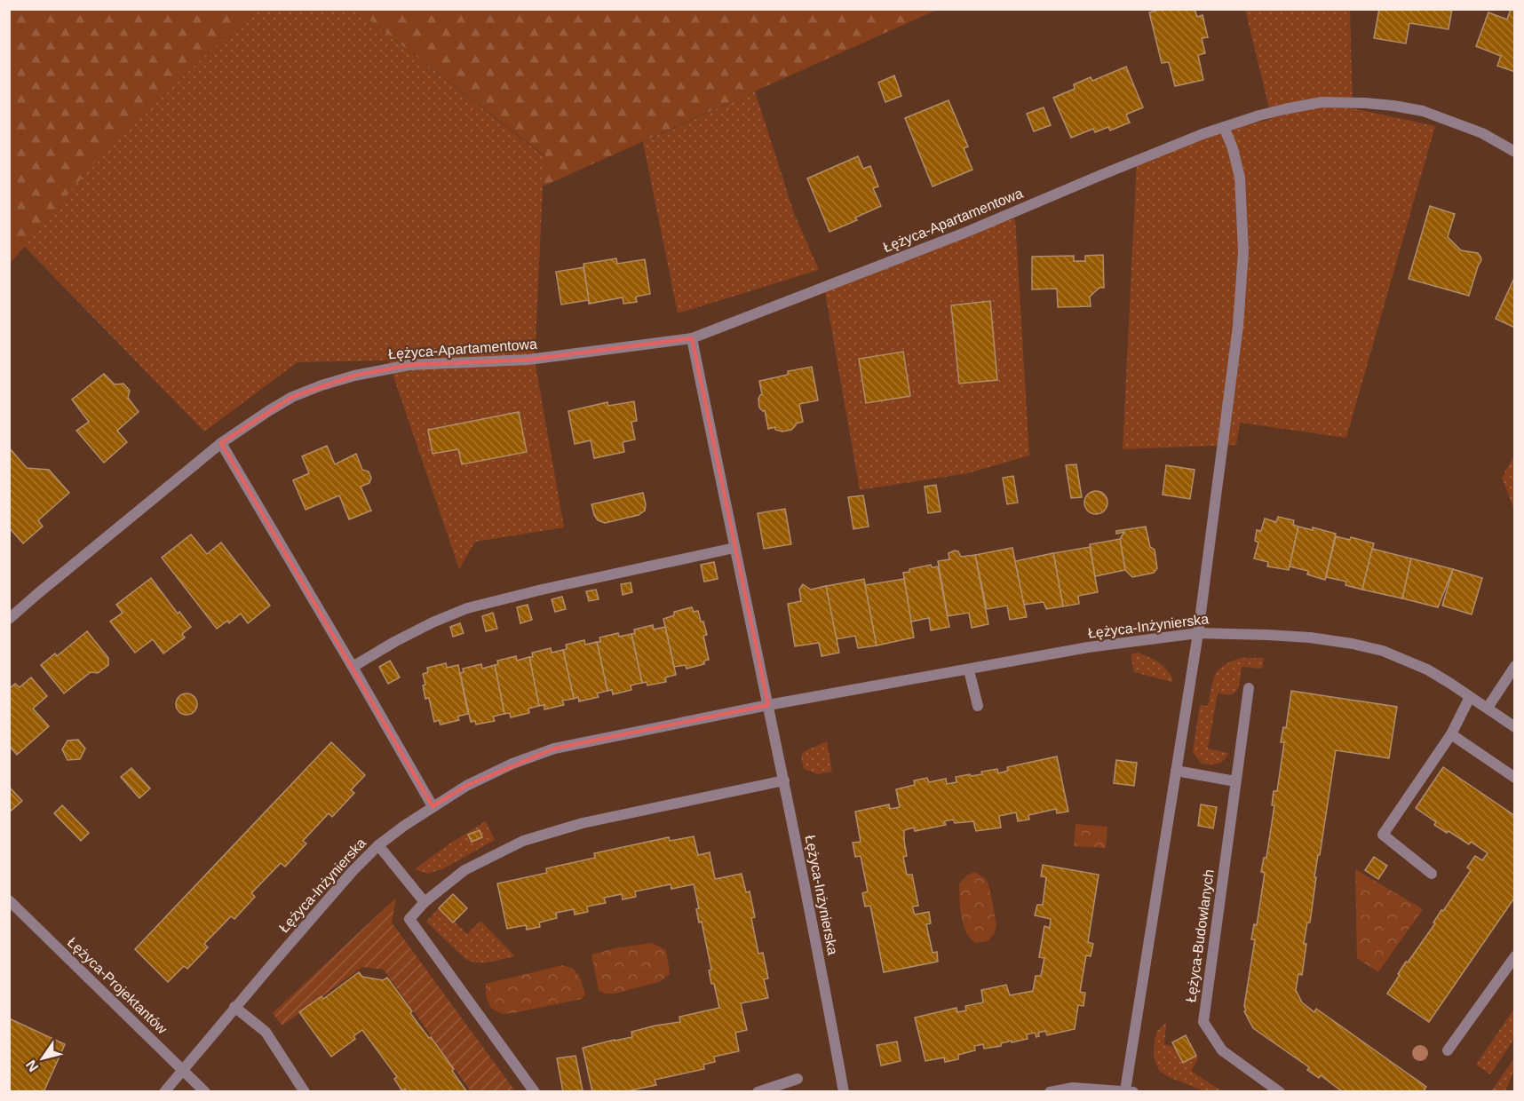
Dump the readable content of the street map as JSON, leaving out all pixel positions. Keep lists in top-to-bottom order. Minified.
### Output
{"streets":{"street":["Łężyca-Apartamentowa","Łężyca-Inżynierska","Łężyca-Budowlanych","Łężyca-Projektantów"]},"crossings":[["Łężyca-Inżynierska","Łężyca-Projektantów"]],"north":"bottom left"}
